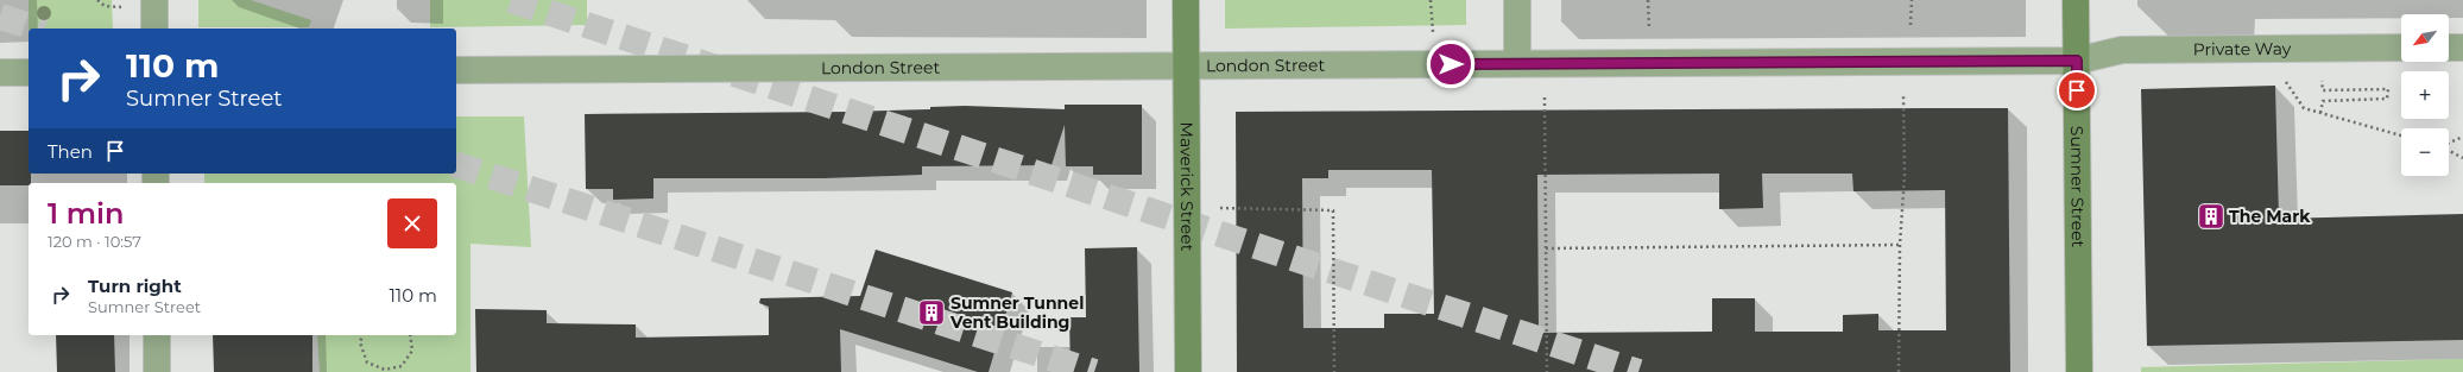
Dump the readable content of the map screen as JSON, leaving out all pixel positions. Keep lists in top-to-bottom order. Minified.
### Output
{"streets":{"main road":["Maverick Street","Sumner Street"],"street":["Private Way","London Street"]},"crossings":[["Private Way","London Street"],["Private Way","Sumner Street"],["London Street","Maverick Street"],["London Street","Sumner Street"]],"places":{"building":["The Mark","Sumner Tunnel Vent Building"]},"north":"bottom left","page":{"map_buttons":["+","−"],"turn":["110 m","Sumner Street"],"then":"Then","heading":["1 min","120 m · 10:57"],"list":[{"name":"Turn right","note":"Sumner Street","value":"110 m"}]}}
